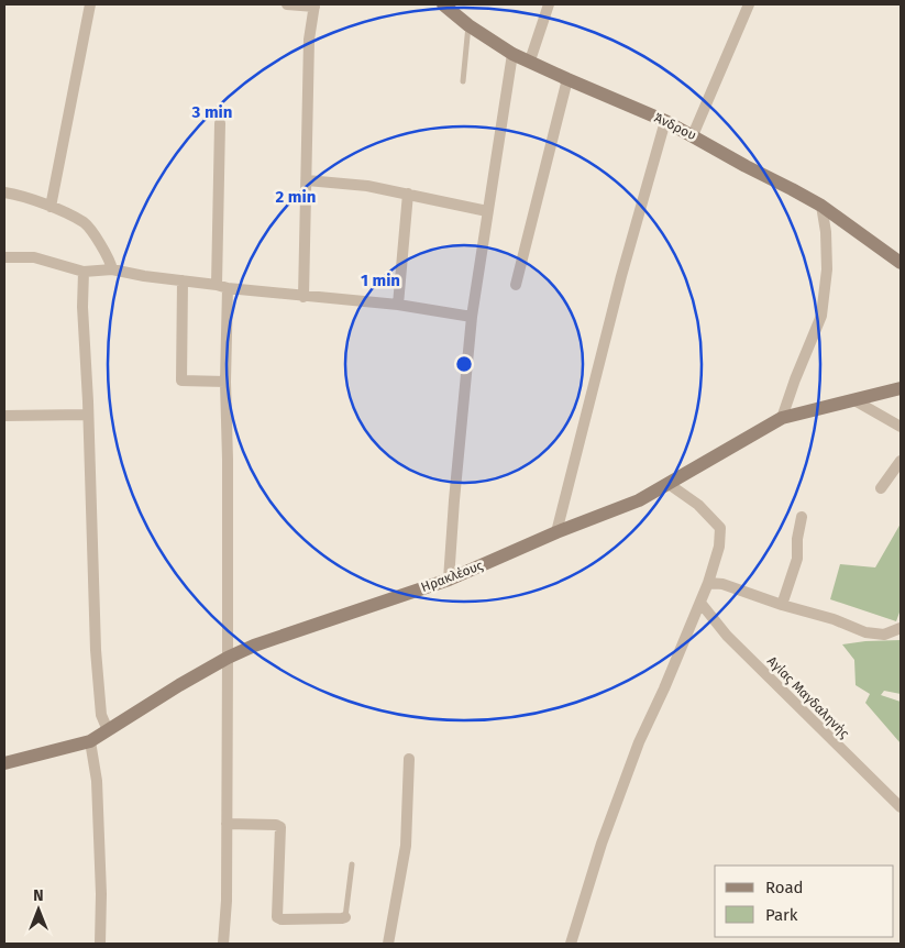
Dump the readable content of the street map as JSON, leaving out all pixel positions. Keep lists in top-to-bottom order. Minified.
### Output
{"streets":{"street":["Άνδρου","Ηρακλέους","Αγίας Μαγδαληνής"]},"legend":["Road","Park"],"north":"top","rings":["3 min","2 min","1 min"]}
